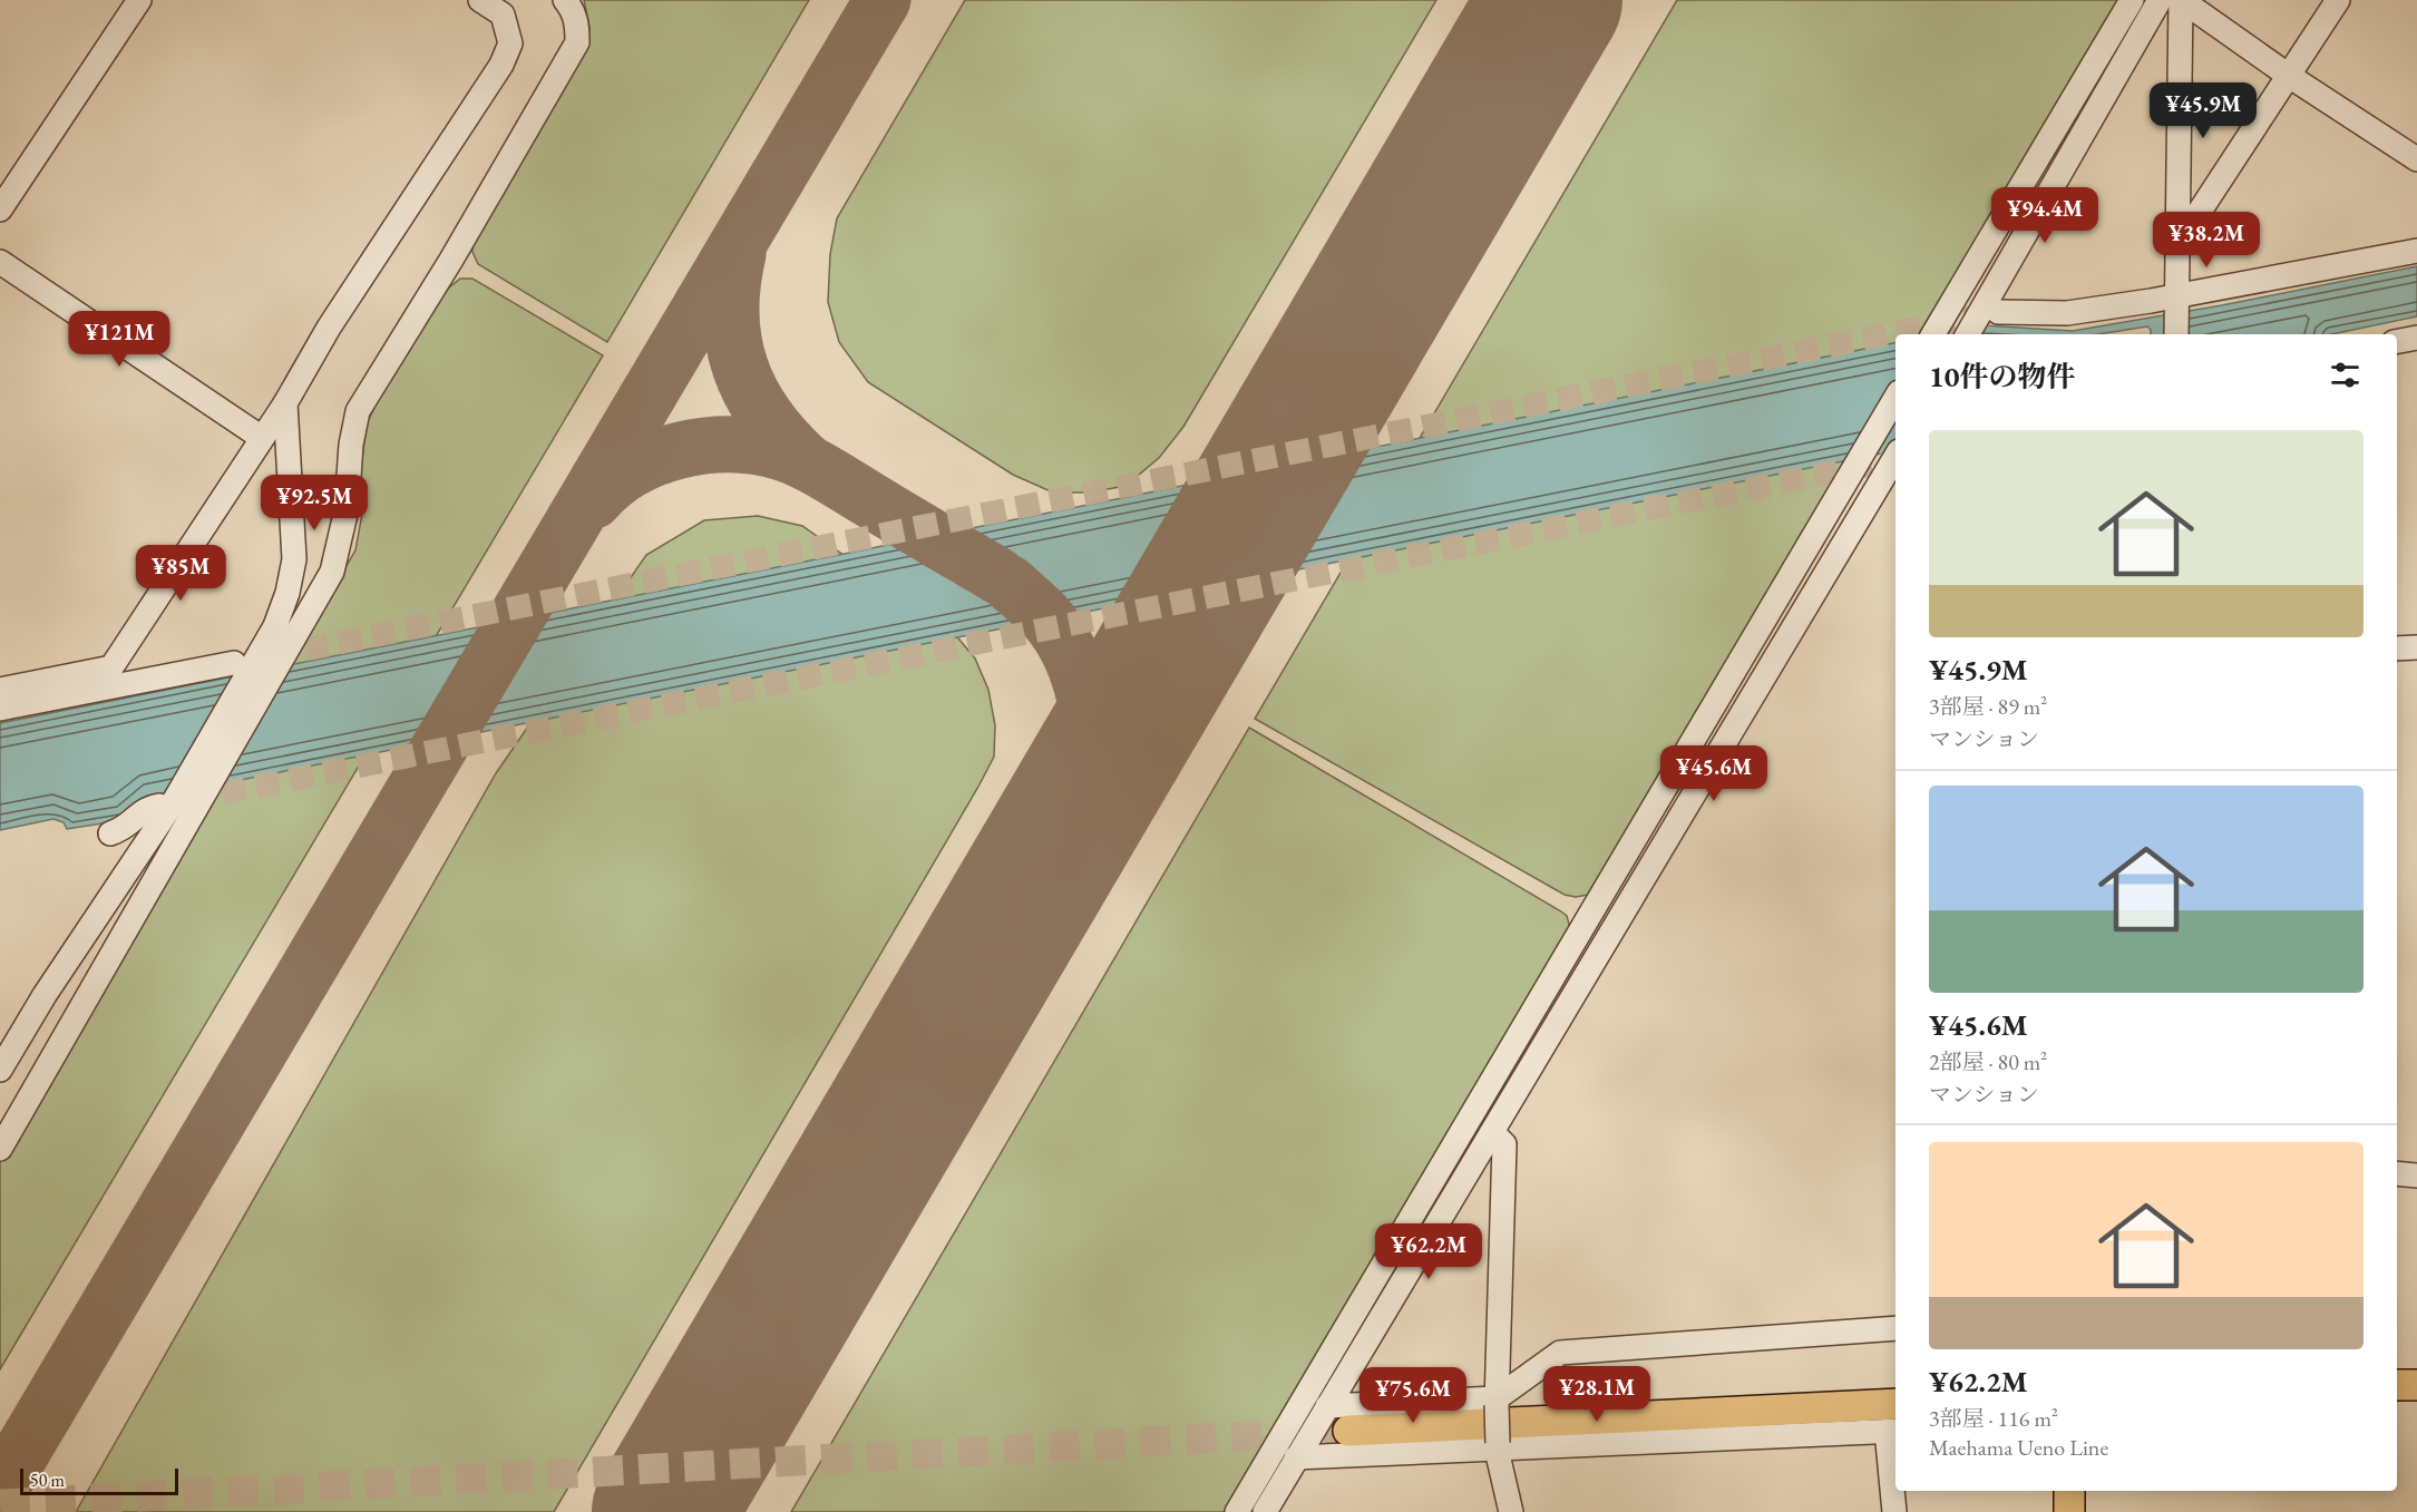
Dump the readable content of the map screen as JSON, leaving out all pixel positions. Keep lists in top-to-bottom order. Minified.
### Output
{"scale_bar":"50 m","page":{"price":["¥45.9M","¥94.4M","¥38.2M","¥121M","¥92.5M","¥85M","¥45.6M","¥62.2M","¥28.1M","¥75.6M"],"heading":"10件の物件","list":[{"name":"¥45.9M","note":"3部屋 · 89 m² · マンション"},{"name":"¥45.6M","note":"2部屋 · 80 m² · マンション"},{"name":"¥62.2M","note":"3部屋 · 116 m² · Maehama Ueno Line"}],"scale":"50 m"}}
